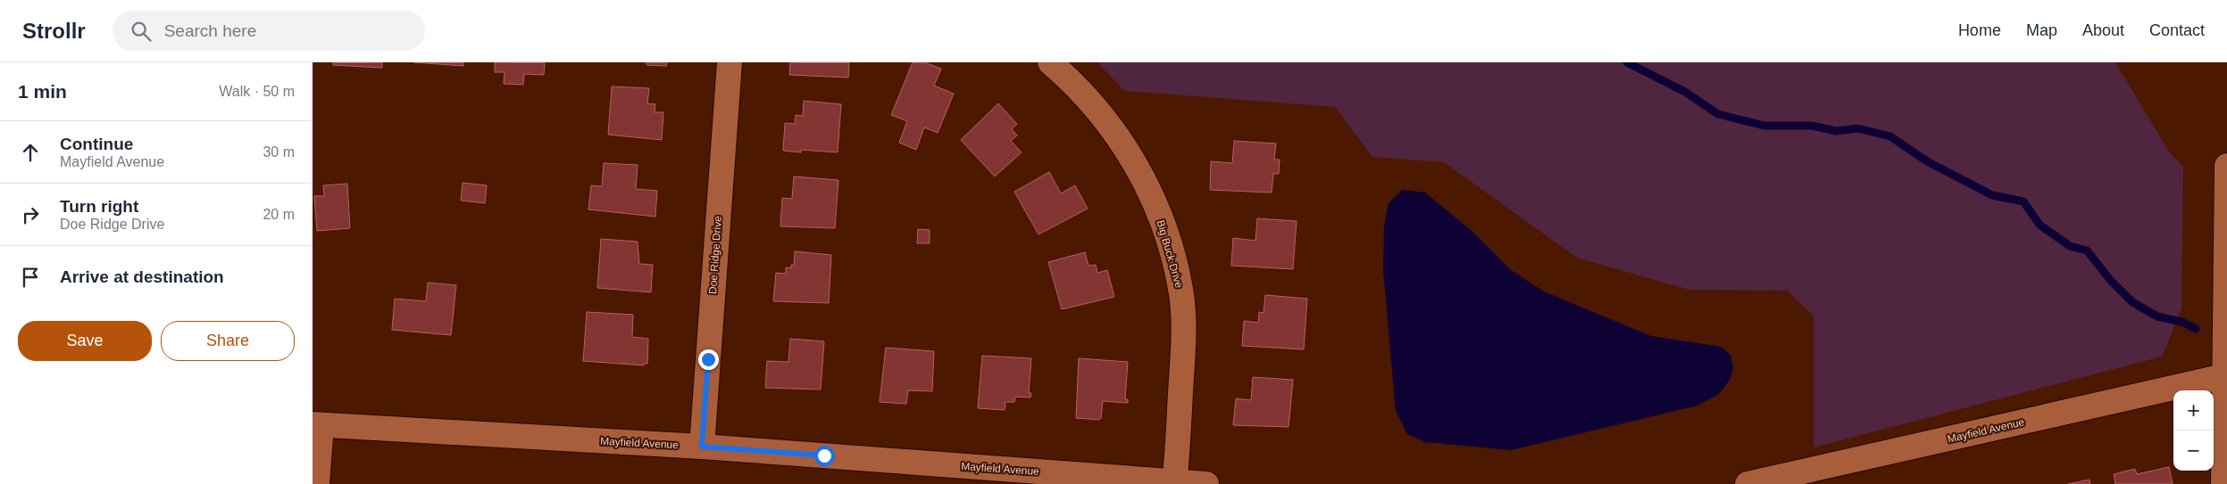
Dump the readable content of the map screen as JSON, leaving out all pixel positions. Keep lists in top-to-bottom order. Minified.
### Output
{"streets":{"street":["Big Buck Drive","Doe Ridge Drive","Mayfield Avenue"]},"crossings":[["Big Buck Drive","Mayfield Avenue"],["Doe Ridge Drive","Mayfield Avenue"]],"page":{"header":"Strollr","search":"Search here","nav":["Home","Map","About","Contact"],"heading":["1 min","Walk · 50 m"],"list":[["Continue","Mayfield Avenue","30 m"],["Turn right","Doe Ridge Drive","20 m"],"Arrive at destination"],"buttons":["Save","Share"],"map_buttons":["+","−"]}}
